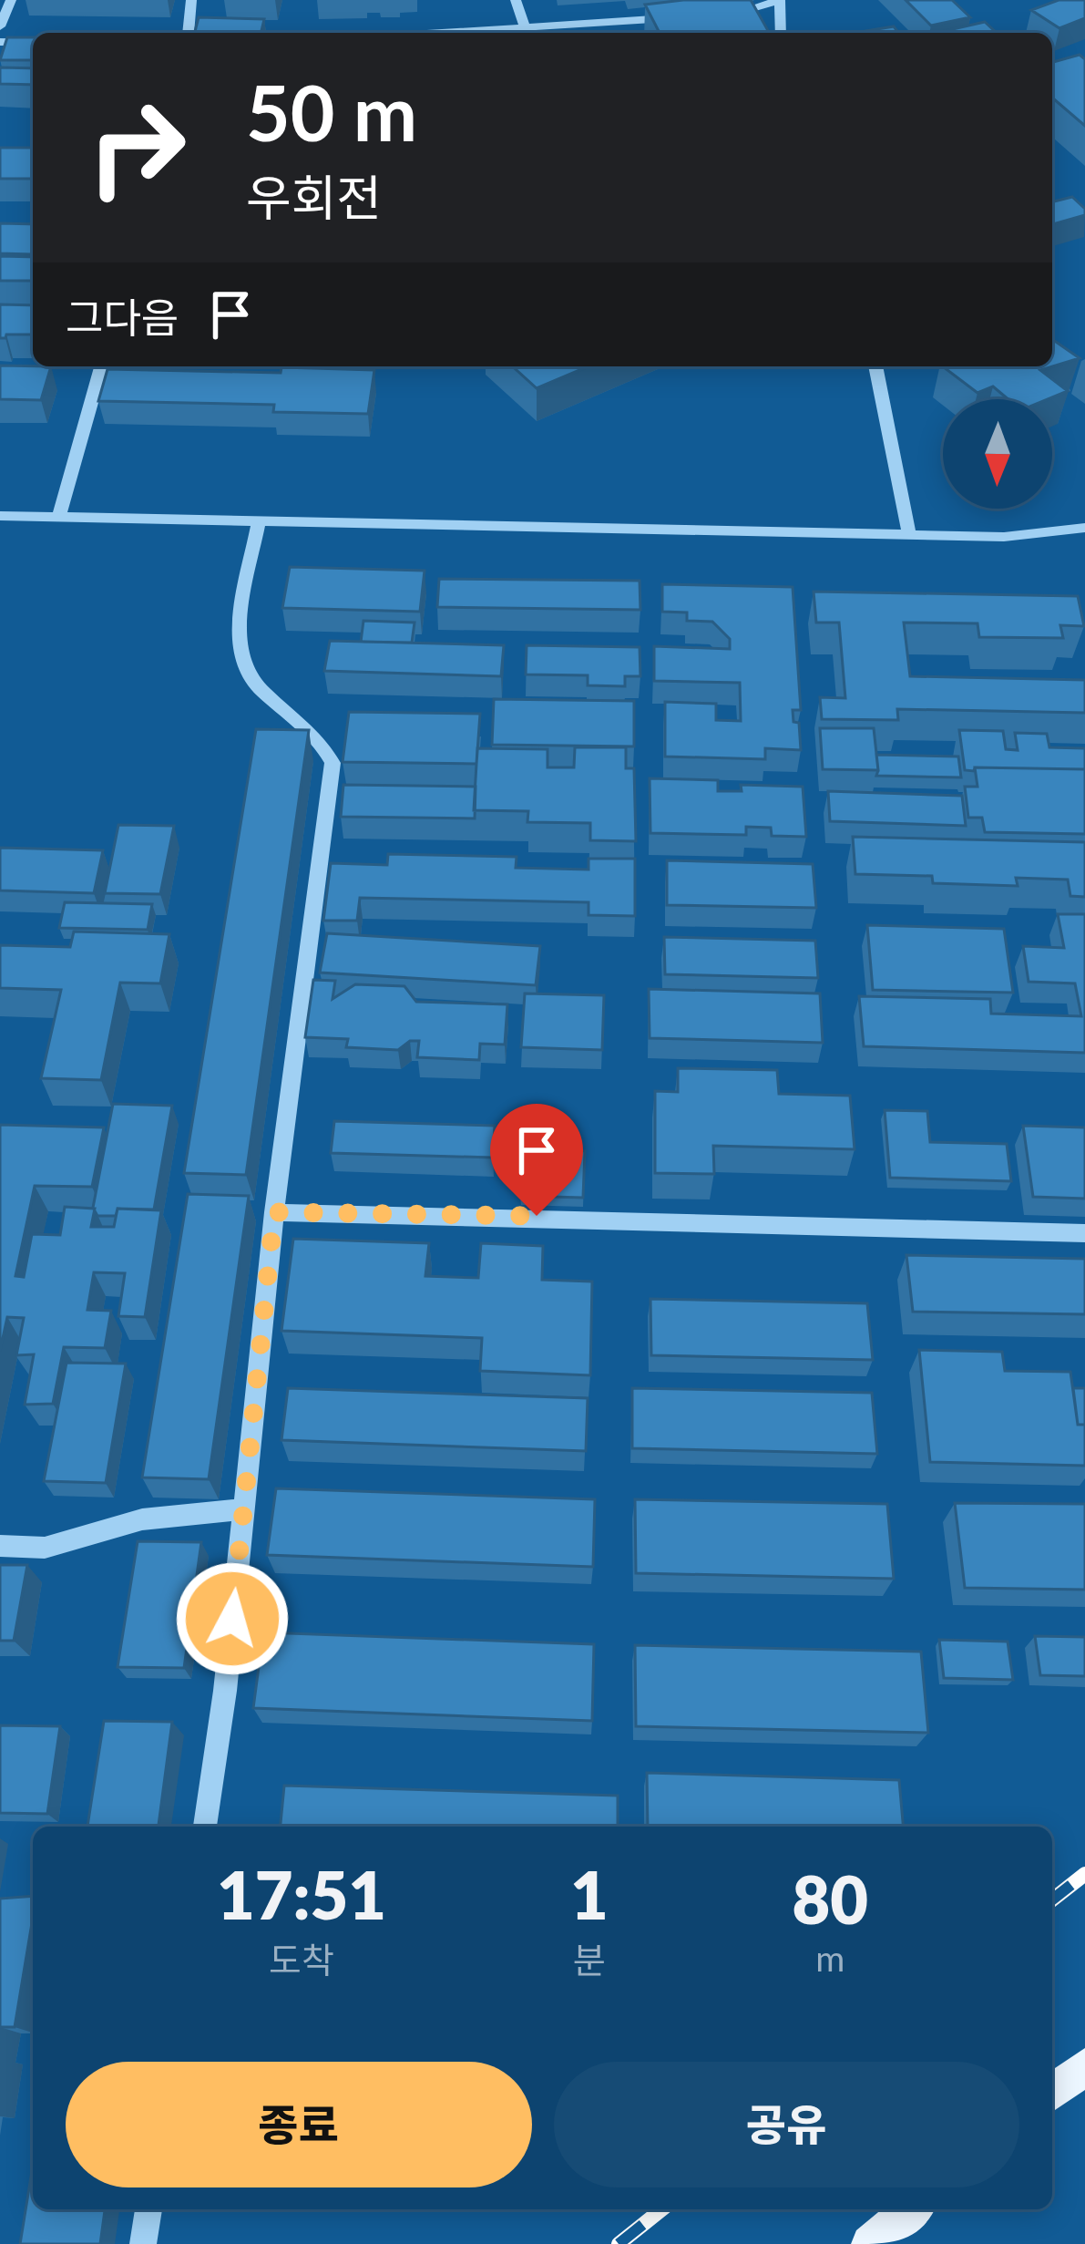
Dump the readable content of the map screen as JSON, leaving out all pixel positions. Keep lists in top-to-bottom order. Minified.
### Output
{"north":"bottom","page":{"turn":["50 m","우회전"],"then":"그다음","eta":["17:51","도착","1","분","80","m"],"buttons":["종료","공유"]}}
